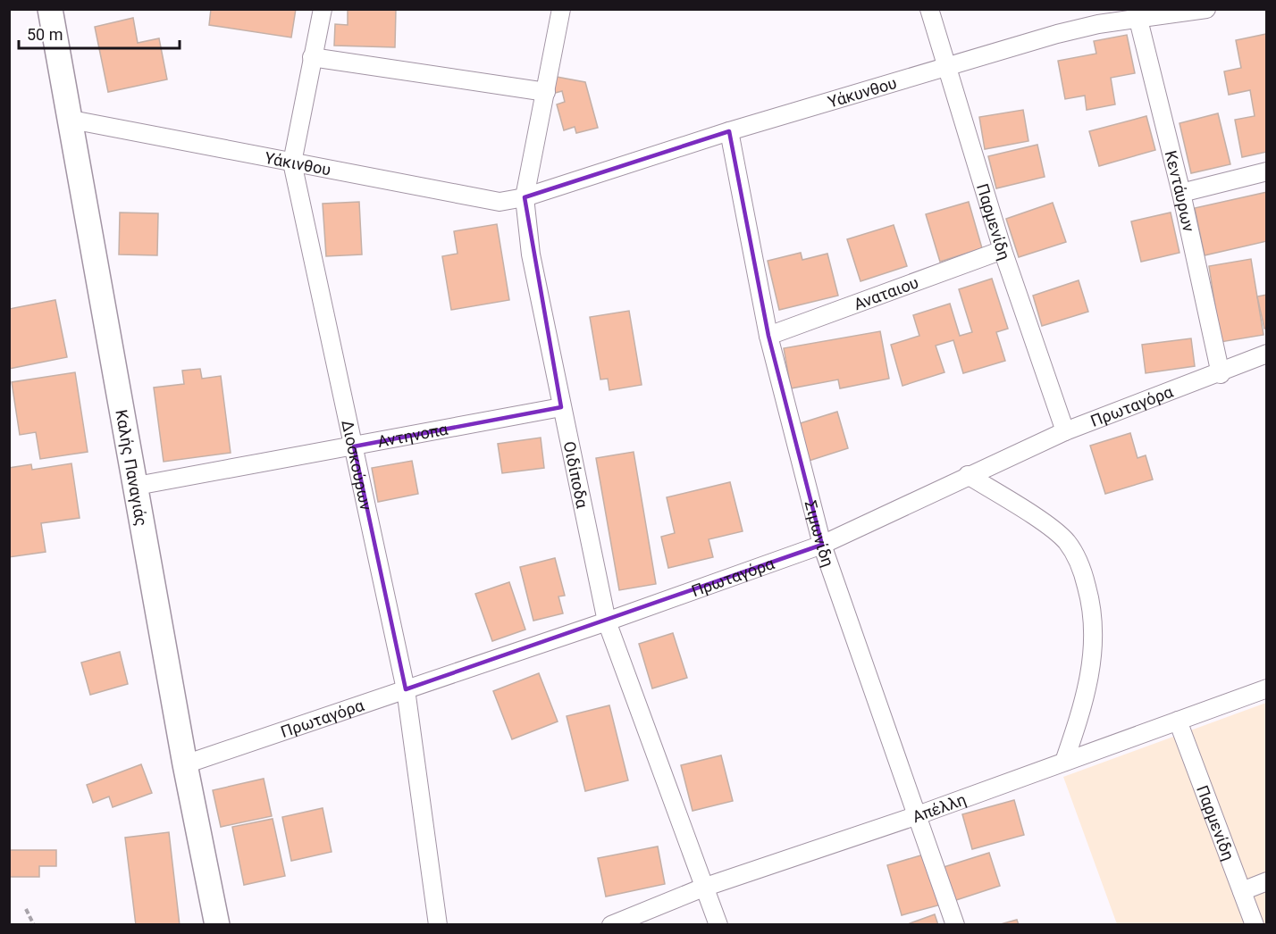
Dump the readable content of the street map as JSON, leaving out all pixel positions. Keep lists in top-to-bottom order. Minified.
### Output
{"streets":{"street":["Υάκυνθου","Υάκινθου","Κεντάυρων","Παρμενίδη","Αναταιου","Πρωταγόρα","Αντηνοπα","Διοσκούρων","Καλής Παναγιάς","Οιδίποδα","Σιμωνίδη","Απέλλη"]},"crossings":[["Υάκυνθου","Υάκινθου"],["Υάκυνθου","Κεντάυρων"],["Υάκυνθου","Παρμενίδη"],["Υάκυνθου","Οιδίποδα"],["Υάκυνθου","Σιμωνίδη"],["Υάκινθου","Διοσκούρων"],["Υάκινθου","Καλής Παναγιάς"],["Υάκινθου","Οιδίποδα"],["Κεντάυρων","Πρωταγόρα"],["Παρμενίδη","Αναταιου"],["Παρμενίδη","Πρωταγόρα"],["Παρμενίδη","Απέλλη"],["Αναταιου","Σιμωνίδη"],["Πρωταγόρα","Διοσκούρων"],["Πρωταγόρα","Καλής Παναγιάς"],["Πρωταγόρα","Οιδίποδα"],["Πρωταγόρα","Σιμωνίδη"],["Αντηνοπα","Διοσκούρων"],["Αντηνοπα","Καλής Παναγιάς"],["Αντηνοπα","Οιδίποδα"],["Οιδίποδα","Απέλλη"],["Σιμωνίδη","Απέλλη"]],"scale_bar":"50 m"}
